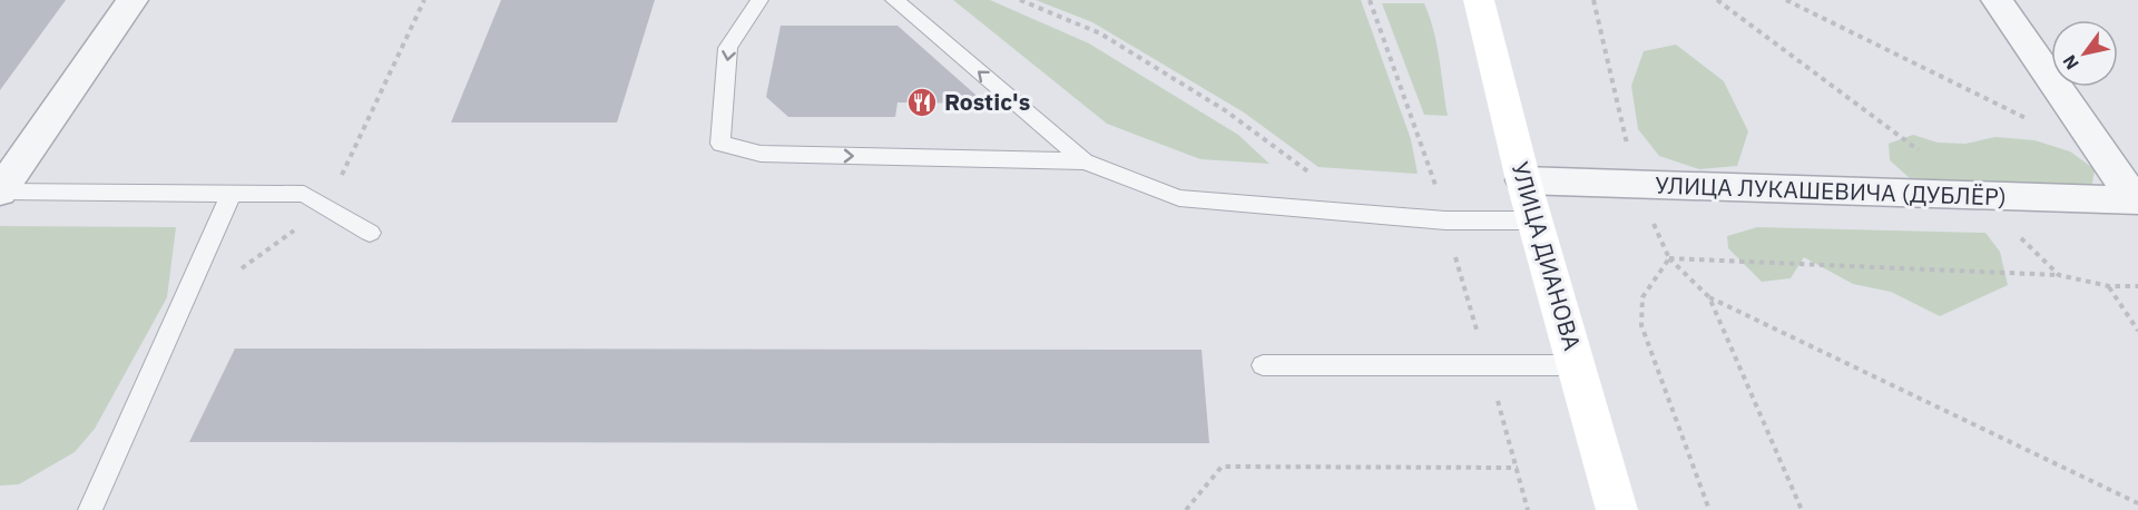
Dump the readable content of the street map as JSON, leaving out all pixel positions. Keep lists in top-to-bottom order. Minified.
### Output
{"streets":{"main road":["УЛИЦА ДИАНОВА"],"street":["УЛИЦА ЛУКАШЕВИЧА (ДУБЛЁР)"]},"crossings":[["УЛИЦА ЛУКАШЕВИЧА (ДУБЛЁР)","УЛИЦА ДИАНОВА"]],"places":{"restaurant":["Rostic's"]},"north":"bottom left"}
